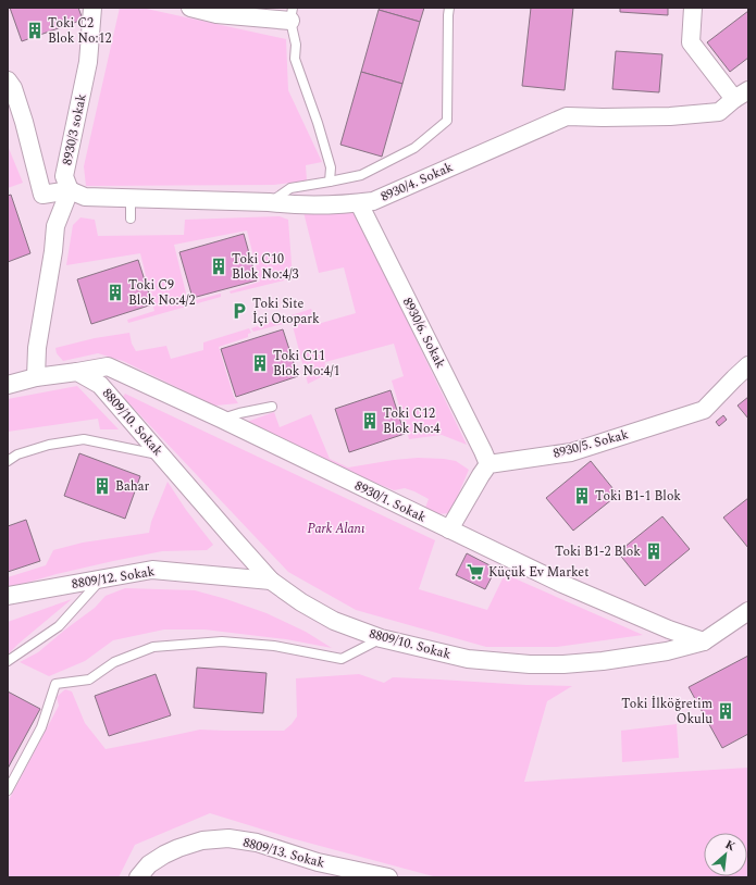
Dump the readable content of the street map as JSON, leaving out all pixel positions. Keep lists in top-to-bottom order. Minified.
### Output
{"streets":{"street":["8930/3 sokak","8930/4. Sokak","8930/6. Sokak","8809/10. Sokak","8930/5. Sokak","8930/1. Sokak","8809/12. Sokak","8809/13. Sokak"]},"crossings":[["8930/3 sokak","8930/4. Sokak"],["8930/4. Sokak","8930/6. Sokak"],["8930/6. Sokak","8930/5. Sokak"],["8809/10. Sokak","8930/1. Sokak"],["8809/10. Sokak","8809/12. Sokak"]],"parks":["Park Alanı"],"places":{"building":["Toki C2 Blok No:12","Toki C10 Blok No:4/3","Toki C9 Blok No:4/2","Toki C11 Blok No:4/1","Toki C12 Blok No:4","Bahar","Toki B1-1 Blok","Toki B1-2 Blok","Toki İlköğretim Okulu"],"parking":["Toki Site İçi Otopark"],"supermarket":["Küçük Ev Market"]},"north":"top right"}
